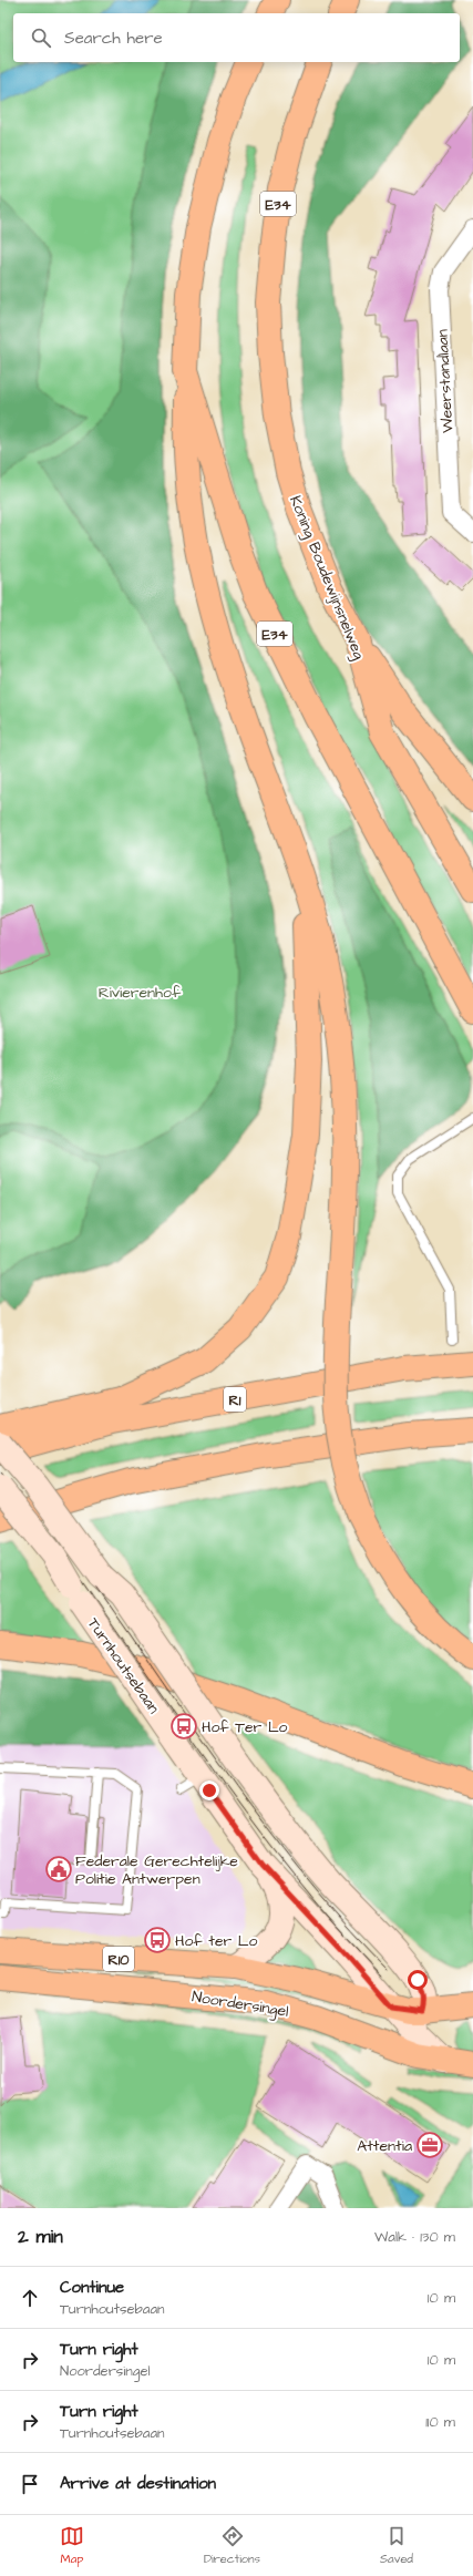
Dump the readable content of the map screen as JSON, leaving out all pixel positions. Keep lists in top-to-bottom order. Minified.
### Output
{"streets":{"main road":["E34","Koning Boudewijnsnelweg","R1","Turnhoutsebaan","R10","Noordersingel"],"street":["Weerstandlaan"]},"crossings":[["Turnhoutsebaan","Noordersingel"]],"parks":["Rivierenhof"],"places":{"bus stop":["Hof Ter Lo","Hof ter Lo"],"public building":["Federale Gerechtelijke Politie Antwerpen"],"office":["Attentia"]},"page":{"search":"Search here","heading":["2 min","Walk · 130 m"],"list":[["Continue","Turnhoutsebaan","10 m"],["Turn right","Noordersingel","10 m"],["Turn right","Turnhoutsebaan","110 m"],"Arrive at destination"],"nav":["Map","Directions","Saved"]}}
